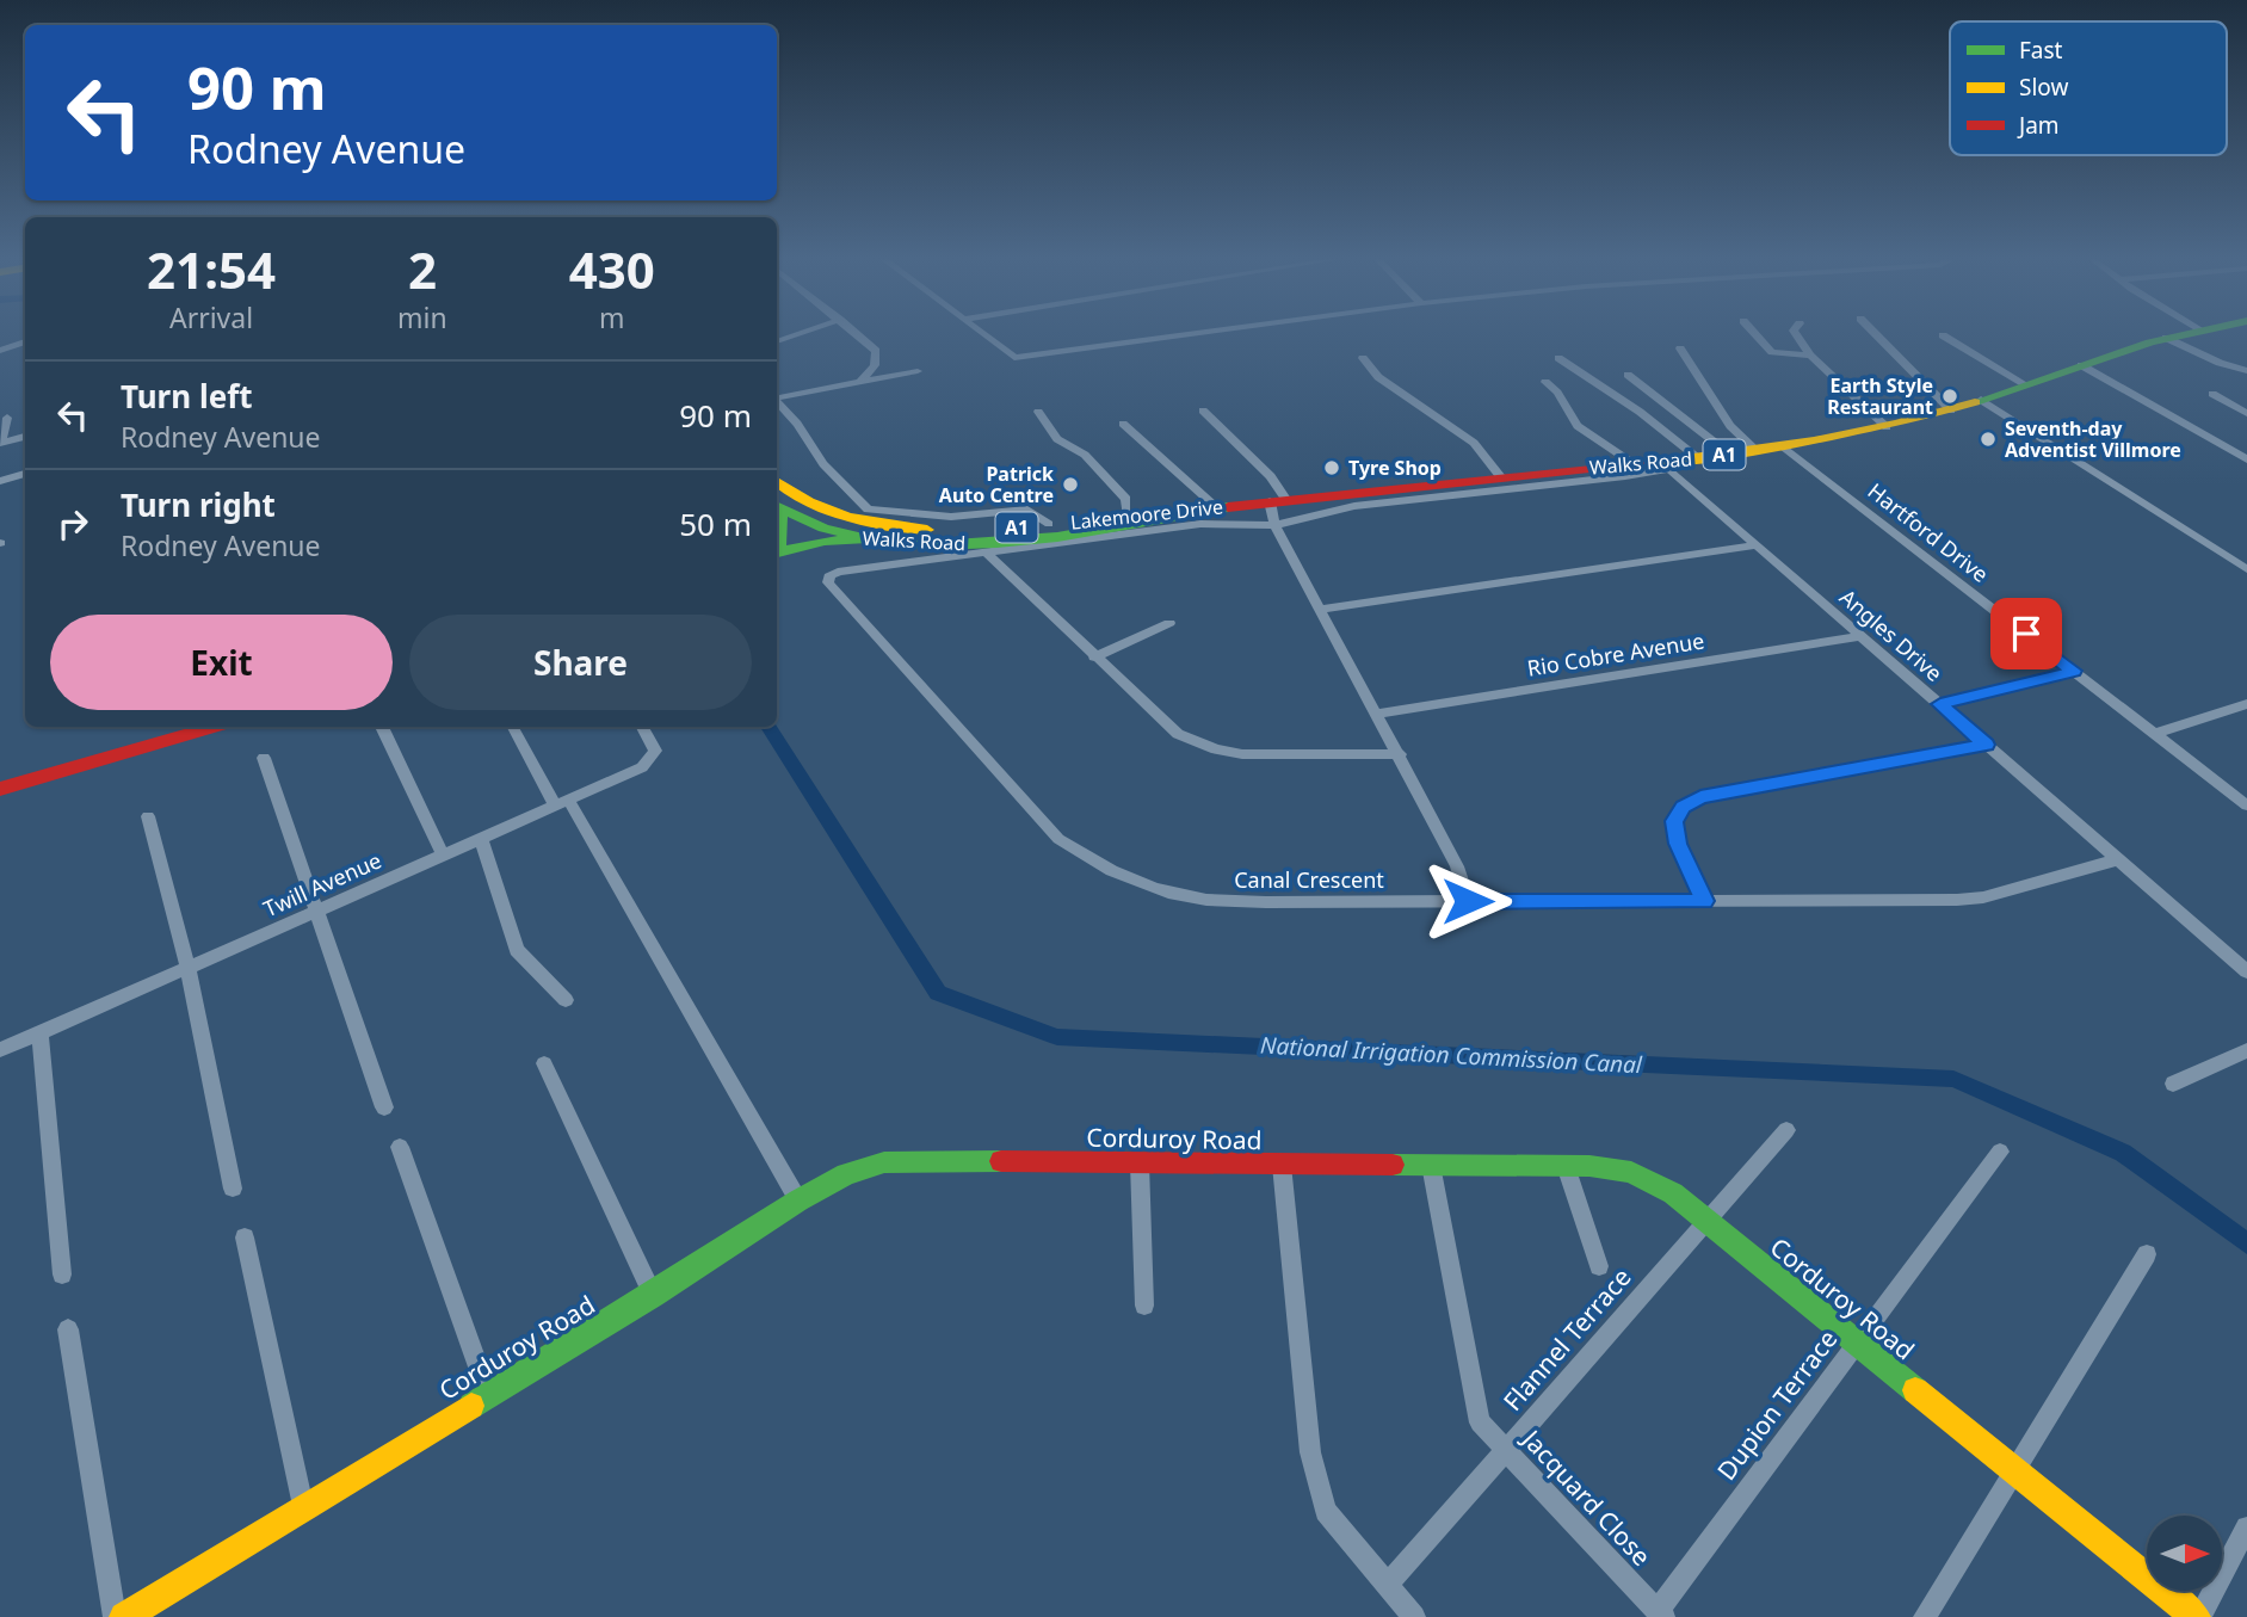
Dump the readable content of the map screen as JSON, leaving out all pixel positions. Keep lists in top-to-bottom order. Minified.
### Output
{"streets":{"main road":["A1","Walks Road","Corduroy Road"],"street":["Lakemoore Drive","Hartford Drive","Angles Drive","Rio Cobre Avenue","Canal Crescent","Twill Avenue","Flannel Terrace","Dupion Terrace","Jacquard Close"]},"crossings":[["A1","Walks Road"],["Walks Road","Lakemoore Drive"],["Walks Road","Hartford Drive"],["Walks Road","Angles Drive"],["Lakemoore Drive","Angles Drive"],["Lakemoore Drive","Canal Crescent"],["Angles Drive","Rio Cobre Avenue"],["Angles Drive","Canal Crescent"],["Corduroy Road","Flannel Terrace"],["Corduroy Road","Dupion Terrace"],["Corduroy Road","Jacquard Close"],["Flannel Terrace","Jacquard Close"],["Dupion Terrace","Jacquard Close"]],"water":["National Irrigation Commission Canal"],"places":["Earth Style Restaurant","Seventh-day Adventist Villmore","Tyre Shop","Patrick Auto Centre"],"legend":["Fast","Slow","Jam"],"north":"right","page":{"turn":["90 m","Rodney Avenue"],"eta":["21:54","Arrival","2","min","430","m"],"list":[{"name":"Turn left","note":"Rodney Avenue","value":"90 m"},{"name":"Turn right","note":"Rodney Avenue","value":"50 m"}],"buttons":["Exit","Share"]}}
